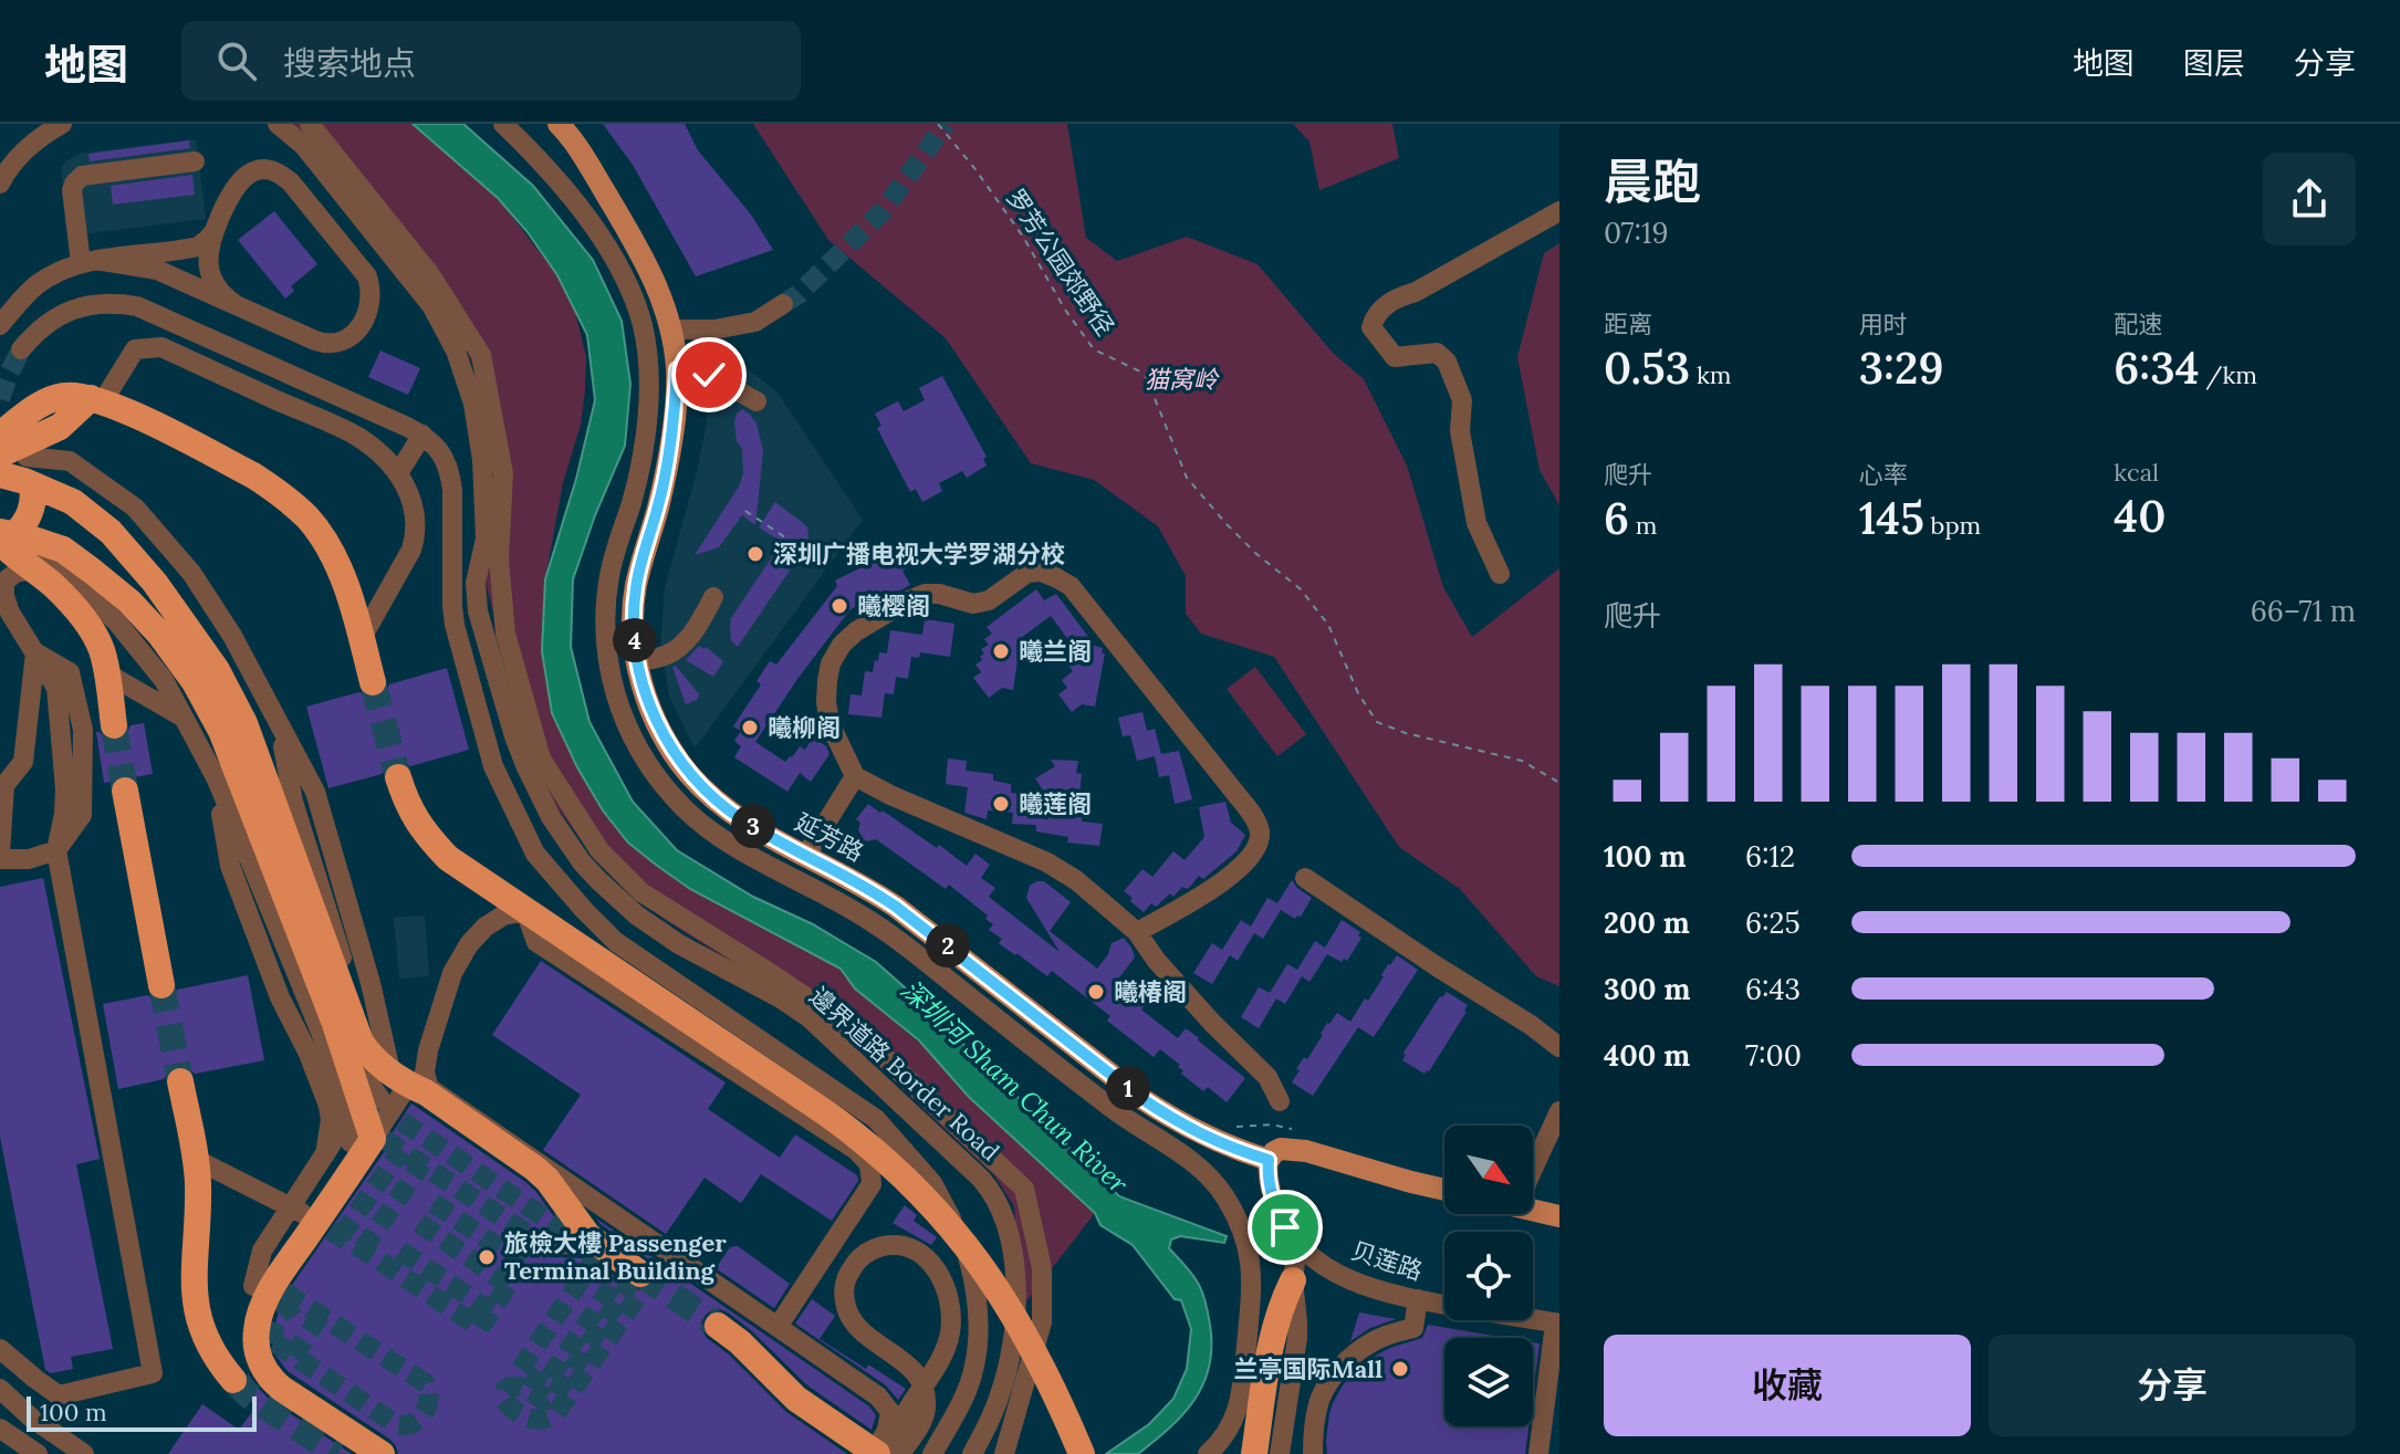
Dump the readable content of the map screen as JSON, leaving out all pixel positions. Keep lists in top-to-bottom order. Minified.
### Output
{"streets":{"main road":["延芳路"],"street":["邊界道路 Border Road","贝莲路"],"path":["罗芳公园郊野径"]},"crossings":[["延芳路","贝莲路"]],"water":["深圳河 Sham Chun River"],"parks":["猫窝岭"],"places":["深圳广播电视大学罗湖分校","曦樱阁","曦兰阁","曦柳阁","曦莲阁","曦椿阁","旅檢大樓 Passenger Terminal Building","兰亭国际Mall"],"scale_bar":"100 m","north":"bottom right","page":{"header":"地图","search":"搜索地点","nav":["地图","图层","分享"],"heading":["晨跑","07:19"],"stats":[["距离","0.53 km"],["用时","3:29"],["配速","6:34 /km"],["爬升","6 m"],["心率","145 bpm"],["kcal","40"]],"chart":["爬升","66–71 m"],"pins":["4","3","2","1"],"list":[{"name":"100 m","note":"6:12"},{"name":"200 m","note":"6:25"},{"name":"300 m","note":"6:43"},{"name":"400 m","note":"7:00"}],"buttons":["收藏","分享"],"scale":"100 m"}}
